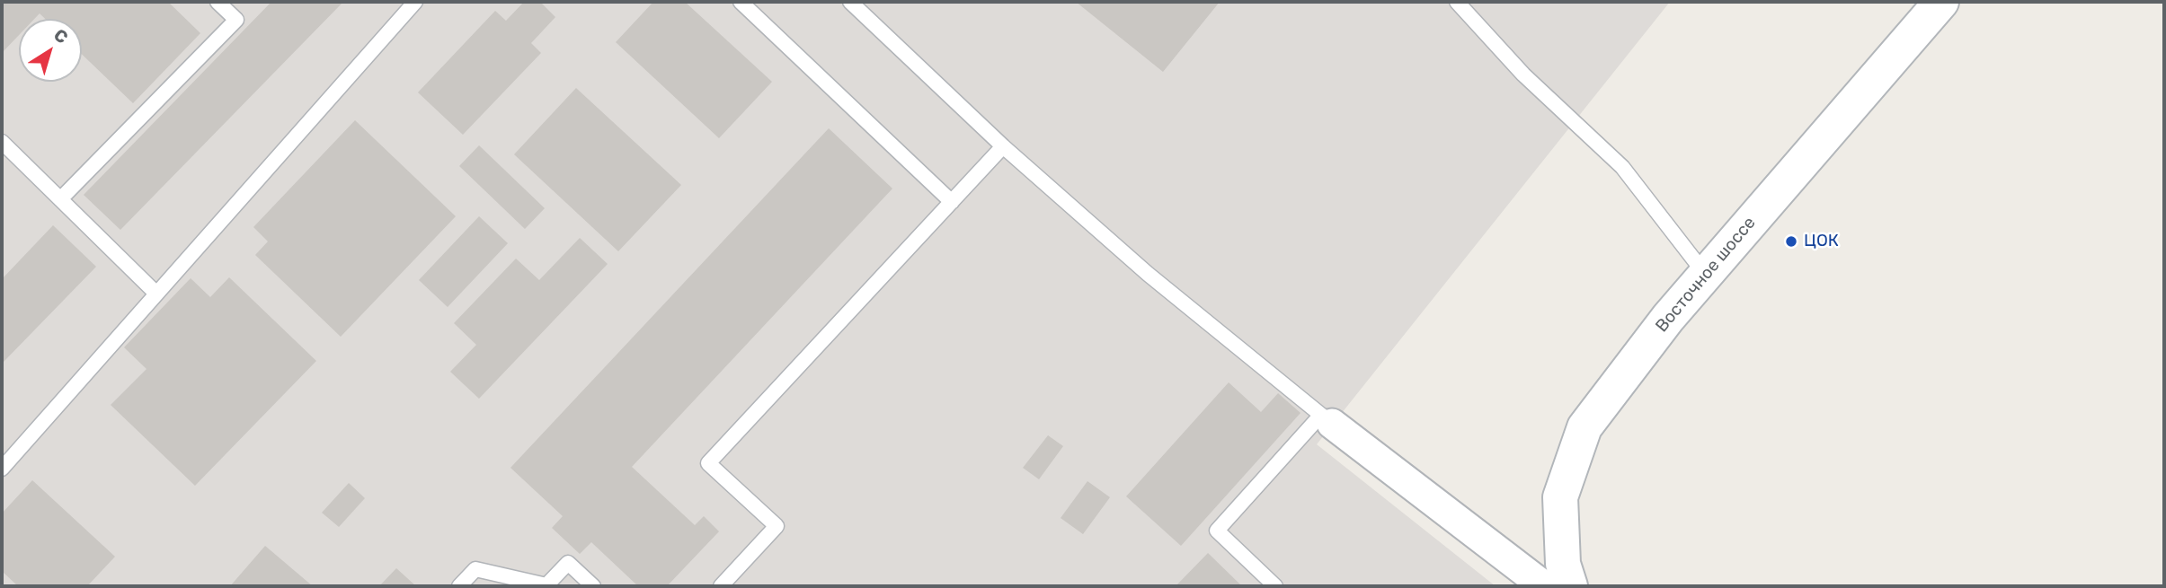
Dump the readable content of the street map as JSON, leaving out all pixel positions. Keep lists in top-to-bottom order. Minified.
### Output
{"streets":{"main road":["Восточное шоссе"]},"places":["ЦОК"],"north":"top right"}
